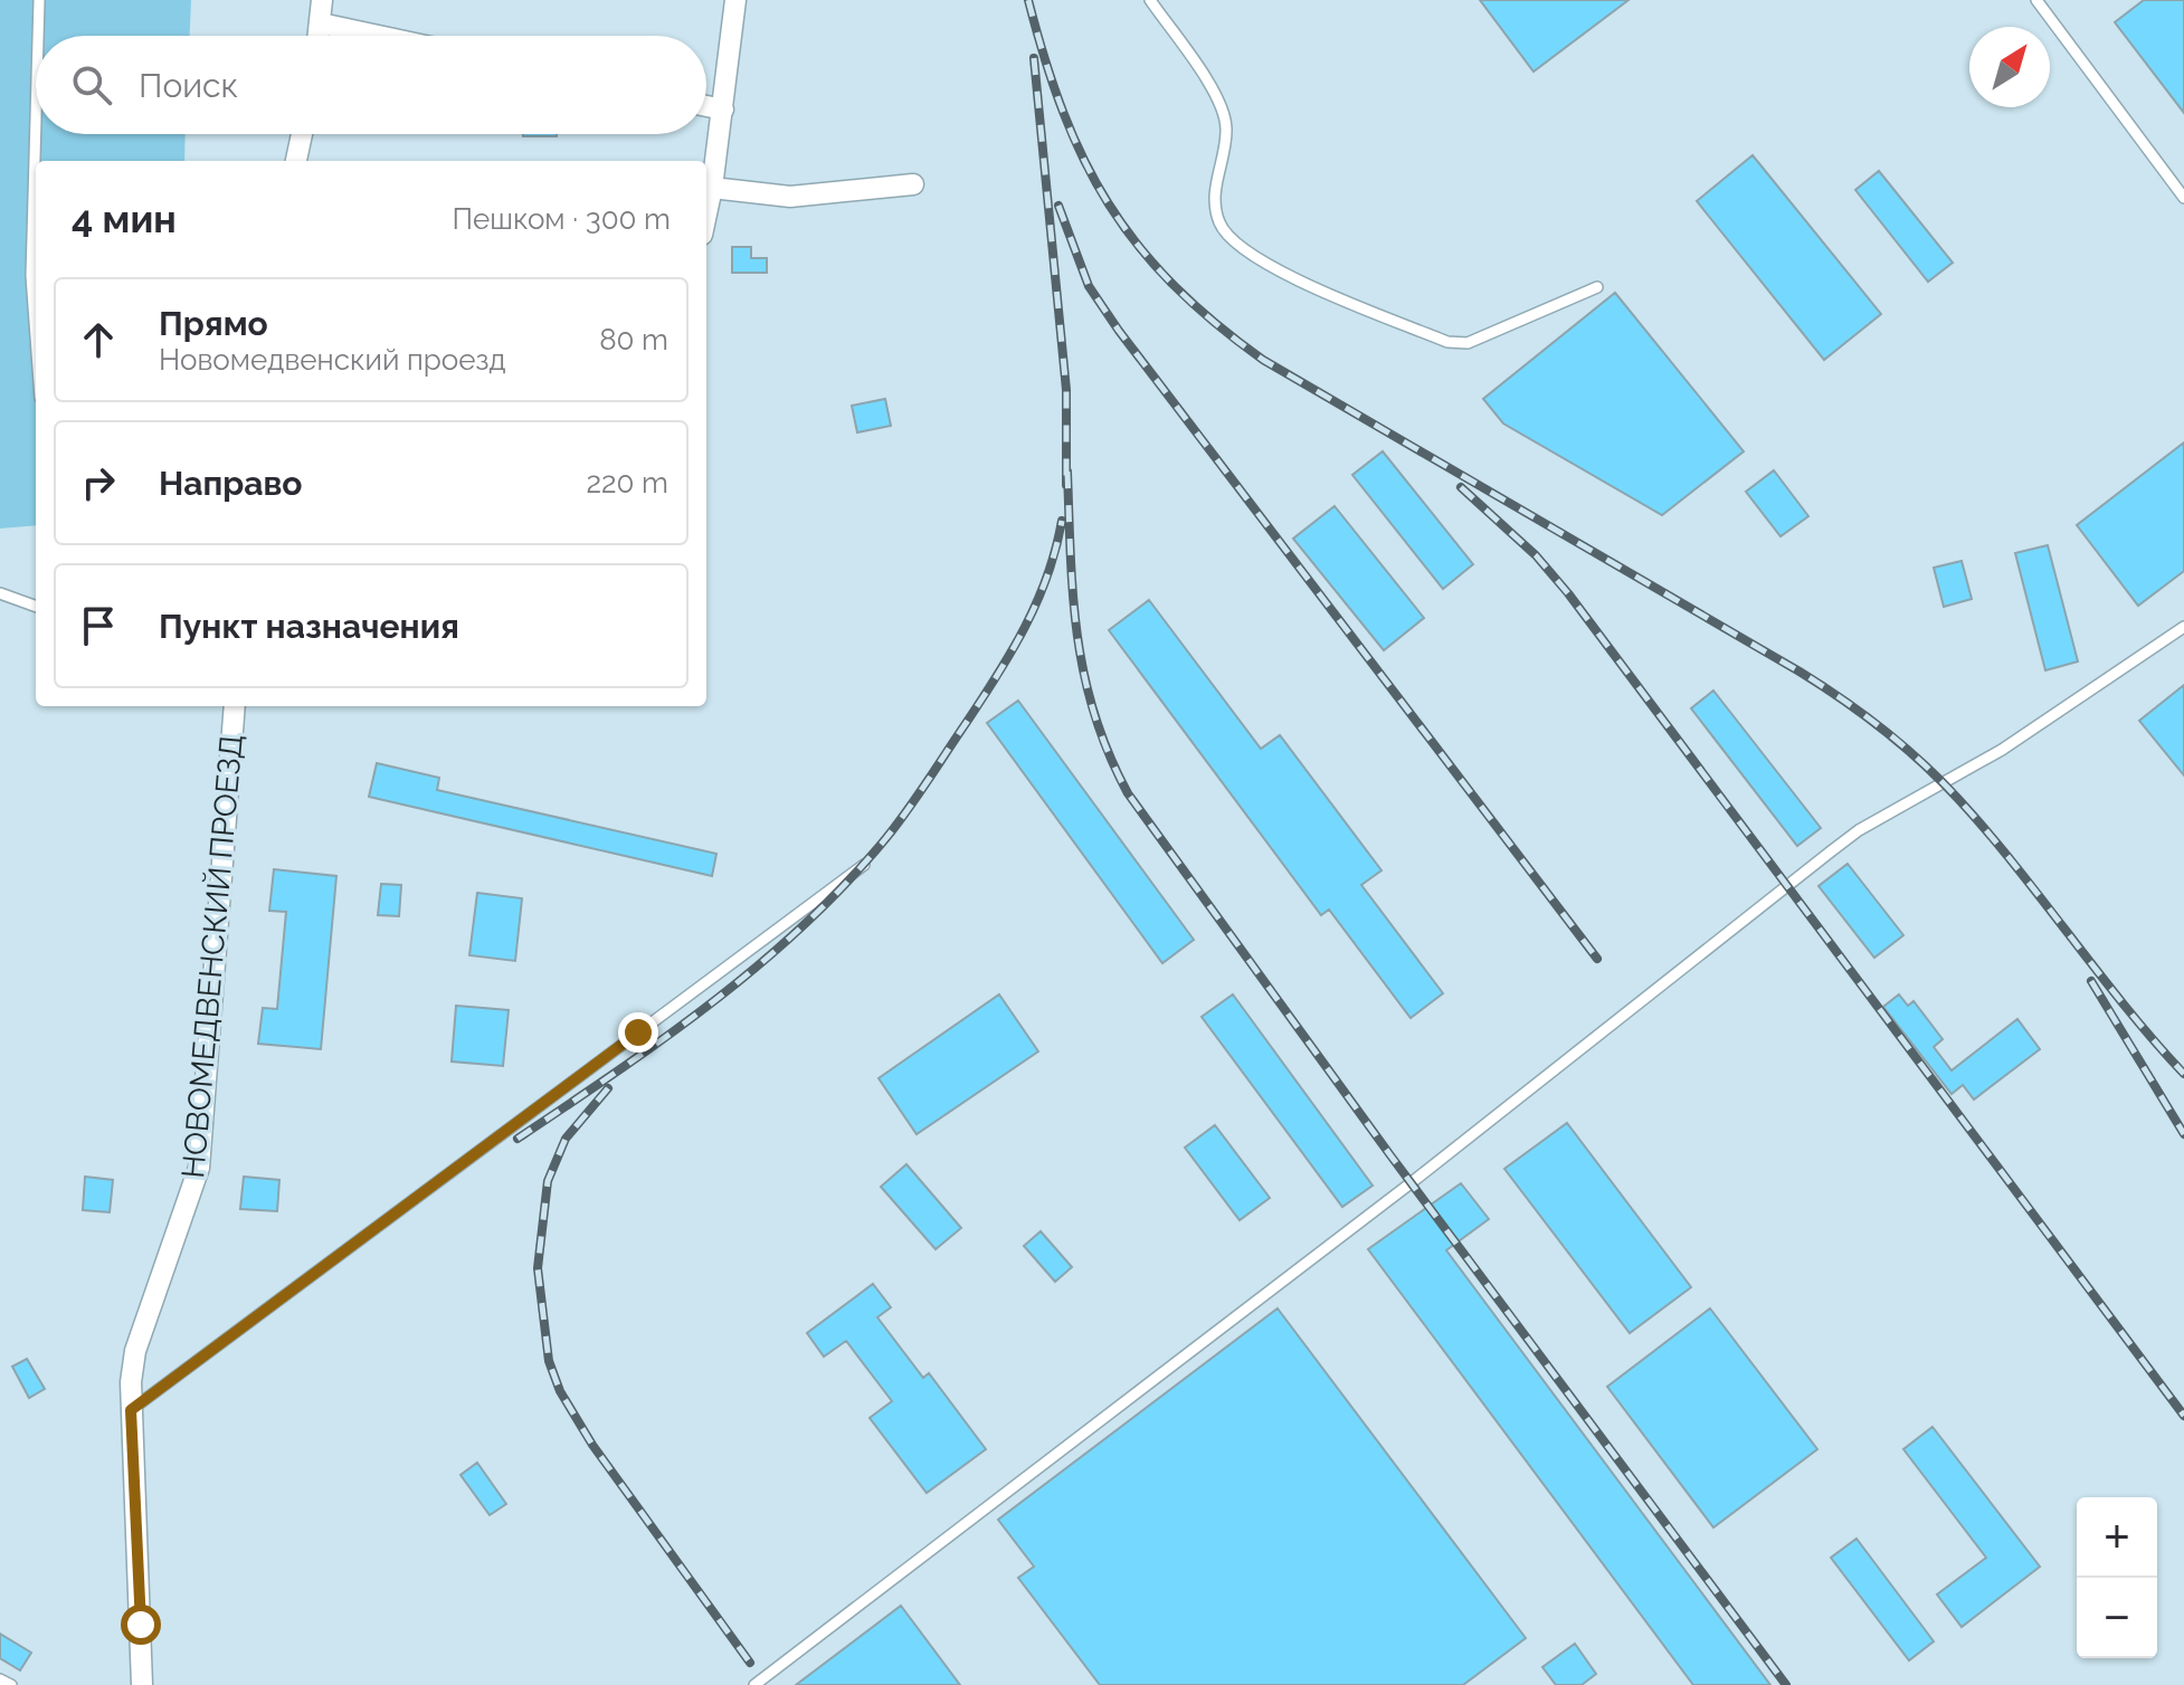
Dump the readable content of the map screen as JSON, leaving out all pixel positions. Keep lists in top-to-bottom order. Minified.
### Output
{"streets":{"street":["НОВОМЕДВЕНСКИЙ ПРОЕЗД"]},"north":"top right","page":{"search":"Поиск","heading":["4 мин","Пешком · 300 m"],"list":[["Прямо","Новомедвенский проезд","80 m"],["Направо","220 m"],"Пункт назначения"],"map_buttons":["+","−"]}}
